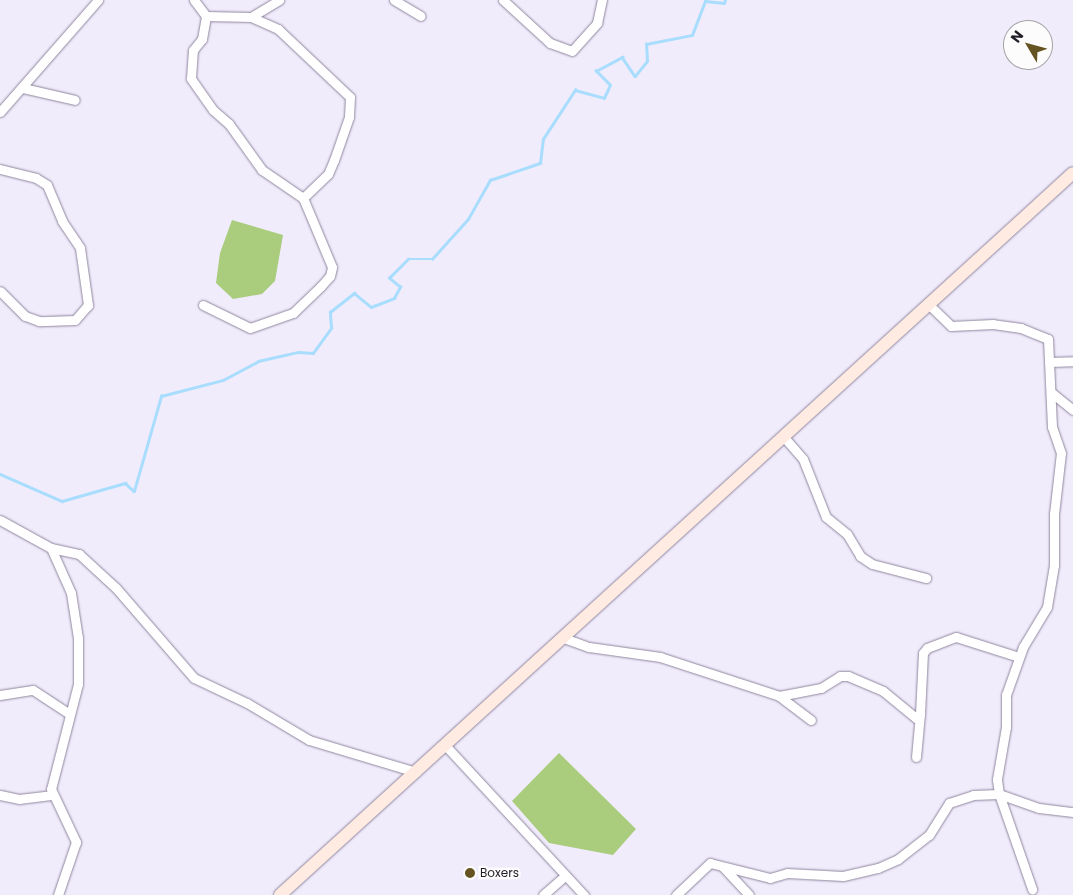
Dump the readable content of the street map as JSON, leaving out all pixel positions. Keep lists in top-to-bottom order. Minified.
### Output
{"places":["Boxers"],"north":"top left"}
